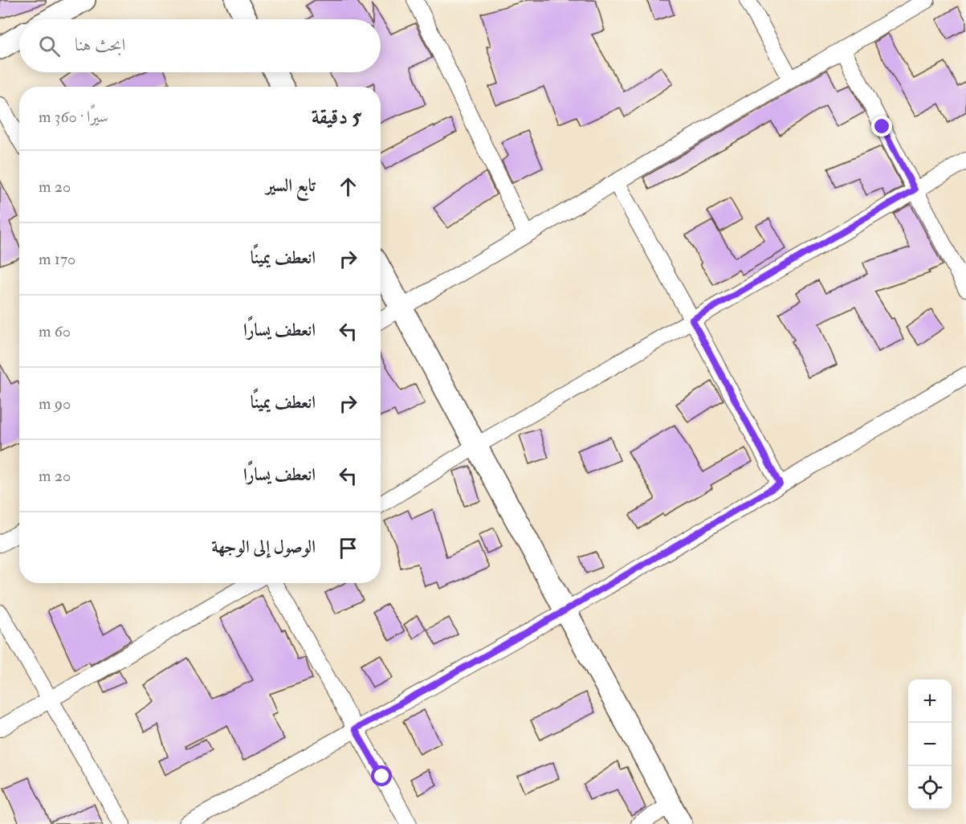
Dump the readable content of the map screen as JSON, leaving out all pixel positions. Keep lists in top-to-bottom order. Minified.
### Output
{"page":{"search":"ابحث هنا","heading":["5 دقيقة","سيرًا · 360 m"],"list":[["تابع السير","20 m"],["انعطف يمينًا","170 m"],["انعطف يسارًا","60 m"],["انعطف يمينًا","90 m"],["انعطف يسارًا","20 m"],"الوصول إلى الوجهة"],"map_buttons":["+","−"]}}
